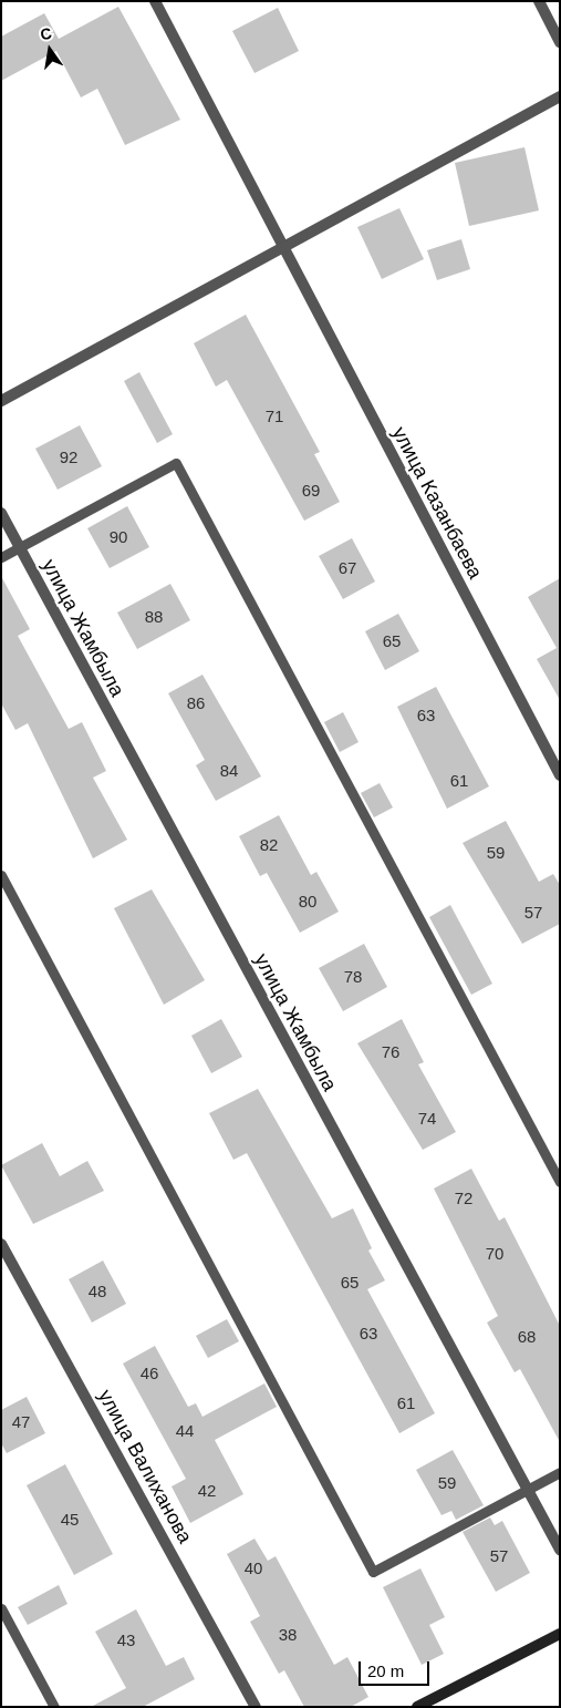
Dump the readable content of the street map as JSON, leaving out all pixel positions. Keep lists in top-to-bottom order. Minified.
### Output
{"streets":{"street":["улица Казанбаева","улица Жамбыла","улица Валиханова"]},"house_numbers":["71","92","69","90","67","88","65","86","63","84","61","82","59","80","57","78","76","74","72","70","65","48","63","68","46","61","47","44","59","42","45","57","40","38","43"],"scale_bar":"20 m","north":"top"}
